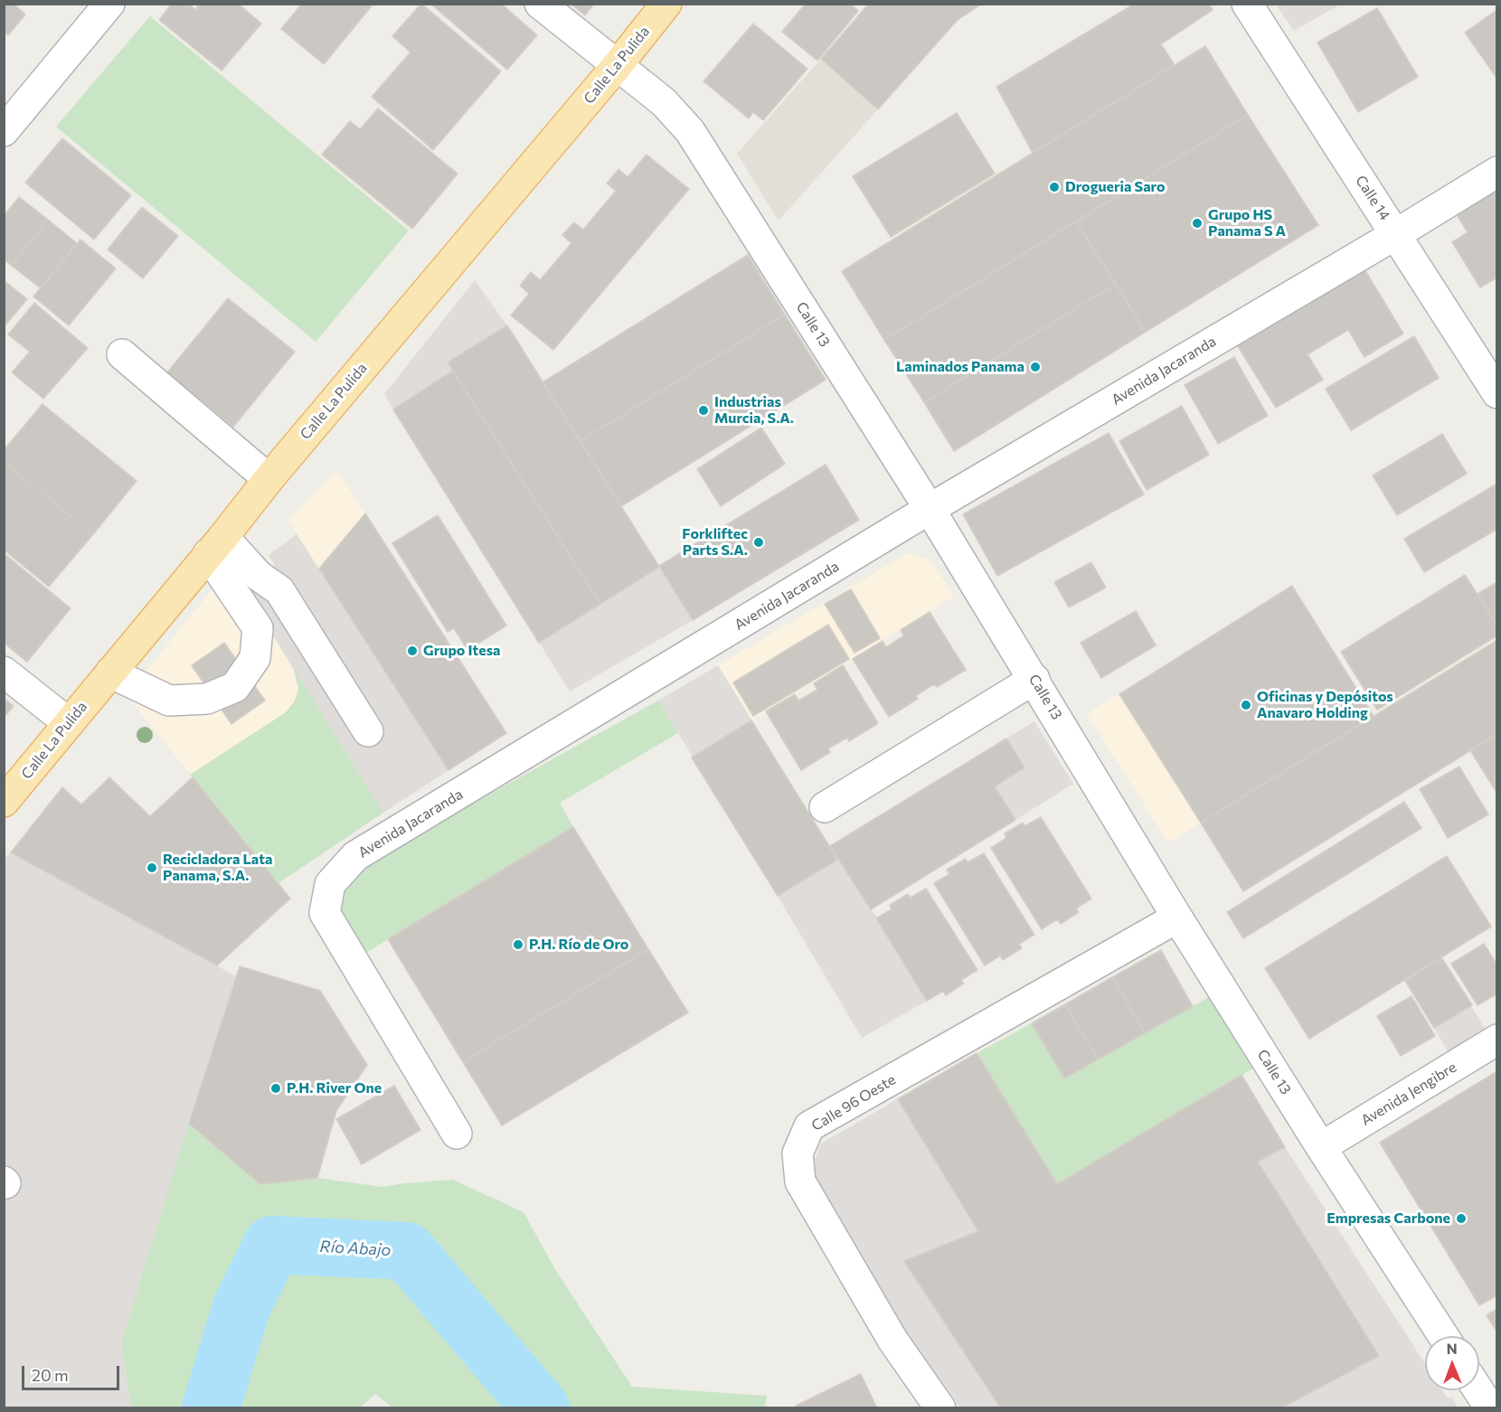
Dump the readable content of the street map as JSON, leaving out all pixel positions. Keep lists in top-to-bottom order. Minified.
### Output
{"streets":{"main road":["Calle La Pulida"],"street":["Calle 14","Calle 13","Avenida Jacaranda","Avenida Jengibre","Calle 96 Oeste"]},"crossings":[["Calle La Pulida","Calle 13"],["Calle 14","Avenida Jacaranda"],["Calle 13","Avenida Jacaranda"],["Calle 13","Avenida Jengibre"],["Calle 13","Calle 96 Oeste"]],"water":["Río Abajo"],"places":["Drogueria Saro","Grupo HS Panama S A","Laminados Panama","Industrias Murcia, S.A.","Forkliftec Parts S.A.","Grupo Itesa","Oficinas y Depósitos Anavaro Holding","Recicladora Lata Panama, S.A.","P.H. Río de Oro","P.H. River One","Empresas Carbone"],"scale_bar":"20 m","north":"top"}
